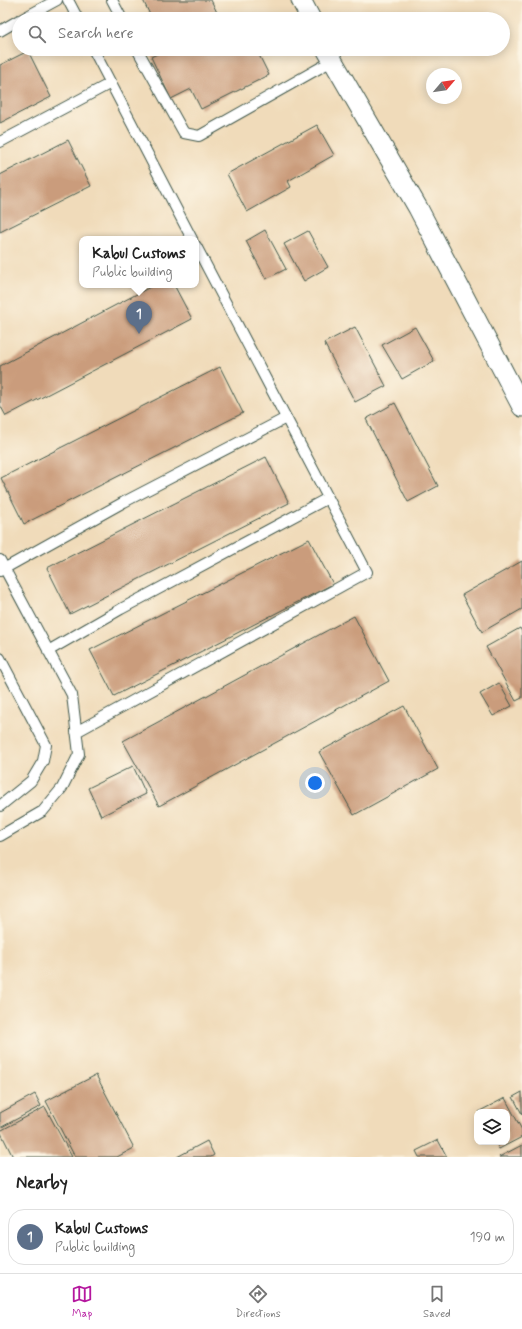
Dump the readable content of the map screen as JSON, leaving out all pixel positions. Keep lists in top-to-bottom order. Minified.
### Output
{"north":"top right","page":{"search":"Search here","popup":["Kabul Customs","Public building"],"pins":"1","heading":"Nearby","list":[{"mark":"1","name":"Kabul Customs","note":"Public building","value":"190 m"}],"nav":["Map","Directions","Saved"]}}
